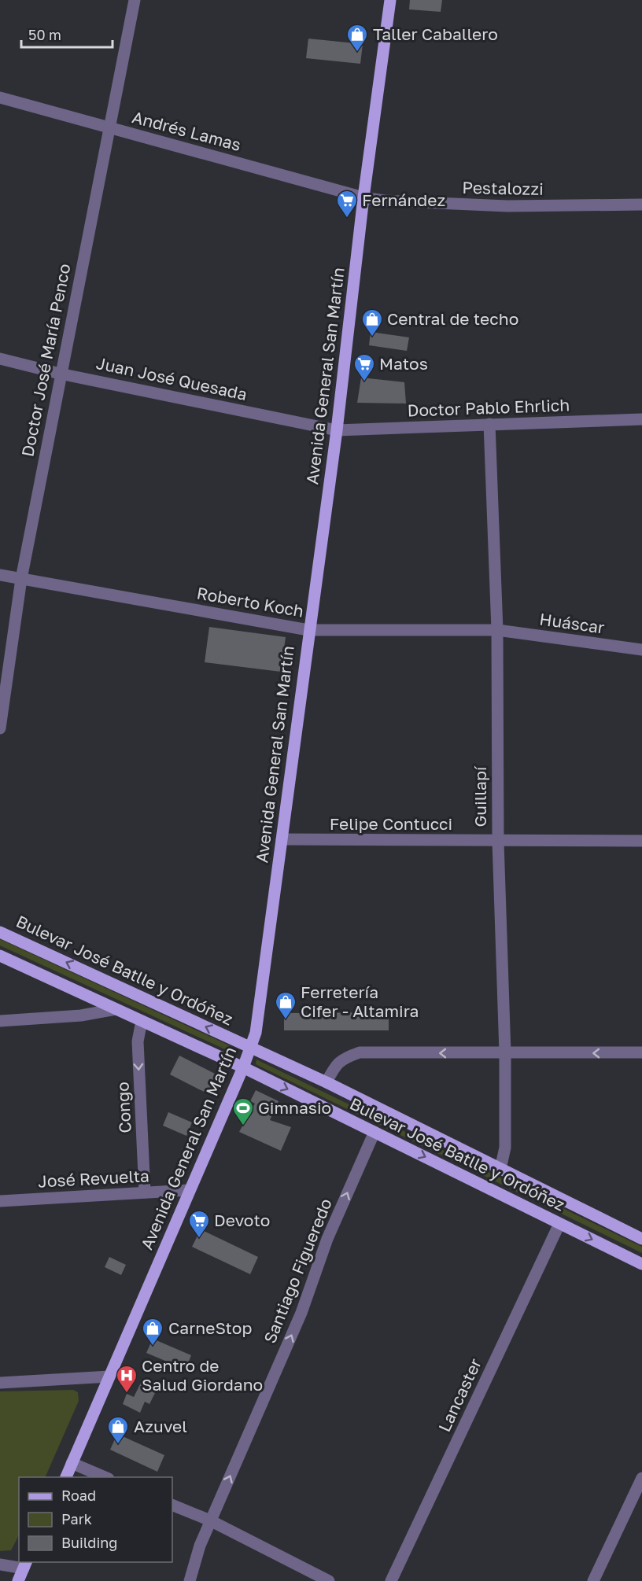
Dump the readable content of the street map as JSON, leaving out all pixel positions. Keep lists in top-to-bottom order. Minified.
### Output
{"streets":{"main road":["Avenida General San Martín","Bulevar José Batlle y Ordóñez"],"street":["Andrés Lamas","Pestalozzi","Doctor José María Penco","Juan José Quesada","Doctor Pablo Ehrlich","Roberto Koch","Huáscar","Guillapí","Felipe Contucci","Congo","José Revuelta","Santiago Figueredo","Lancaster"]},"crossings":[["Andrés Lamas","Pestalozzi"],["Andrés Lamas","Doctor José María Penco"],["Andrés Lamas","Avenida General San Martín"],["Pestalozzi","Avenida General San Martín"],["Doctor José María Penco","Juan José Quesada"],["Doctor José María Penco","Roberto Koch"],["Avenida General San Martín","Juan José Quesada"],["Avenida General San Martín","Doctor Pablo Ehrlich"],["Avenida General San Martín","Roberto Koch"],["Avenida General San Martín","Felipe Contucci"],["Avenida General San Martín","Bulevar José Batlle y Ordóñez"],["Avenida General San Martín","José Revuelta"],["Juan José Quesada","Doctor Pablo Ehrlich"],["Doctor Pablo Ehrlich","Guillapí"],["Roberto Koch","Huáscar"],["Roberto Koch","Guillapí"],["Huáscar","Guillapí"],["Guillapí","Felipe Contucci"],["Guillapí","Bulevar José Batlle y Ordóñez"],["Bulevar José Batlle y Ordóñez","Congo"],["Bulevar José Batlle y Ordóñez","Santiago Figueredo"],["Bulevar José Batlle y Ordóñez","Lancaster"],["Congo","José Revuelta"]],"one_way":["Congo","Santiago Figueredo"],"places":{"shop":["Taller Caballero","Central de techo","Ferretería Cifer - Altamira","CarneStop","Azuvel"],"supermarket":["Fernández","Matos","Devoto"],"sports":["Gimnasio"],"hospital":["Centro de Salud Giordano"]},"legend":["Road","Park","Building"],"scale_bar":"50 m"}
